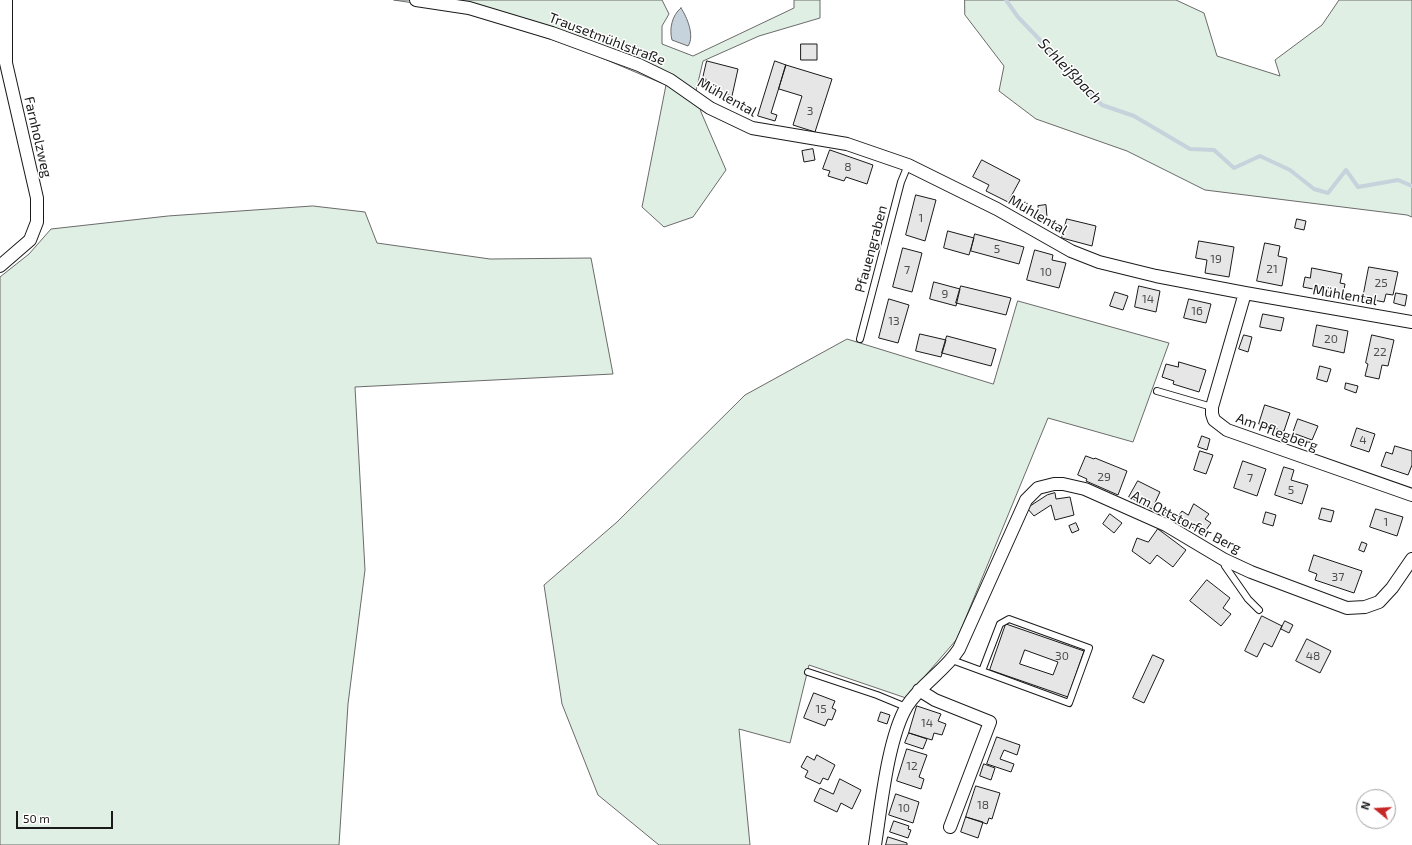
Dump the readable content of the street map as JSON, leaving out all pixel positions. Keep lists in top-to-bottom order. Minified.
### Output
{"streets":{"street":["Trausetmühlstraße","Mühlental","Farnholzweg","Am Pflegberg","Am Ottstorfer Berg"],"lane":["Pfauengraben"]},"crossings":[["Trausetmühlstraße","Mühlental"],["Mühlental","Pfauengraben"]],"water":["Schleißbach"],"house_numbers":["3","8","1","5","19","21","7","10","25","9","14","16","13","20","22","4","29","7","5","1","37","30","48","15","14","12","18","10"],"scale_bar":"50 m","north":"left"}
